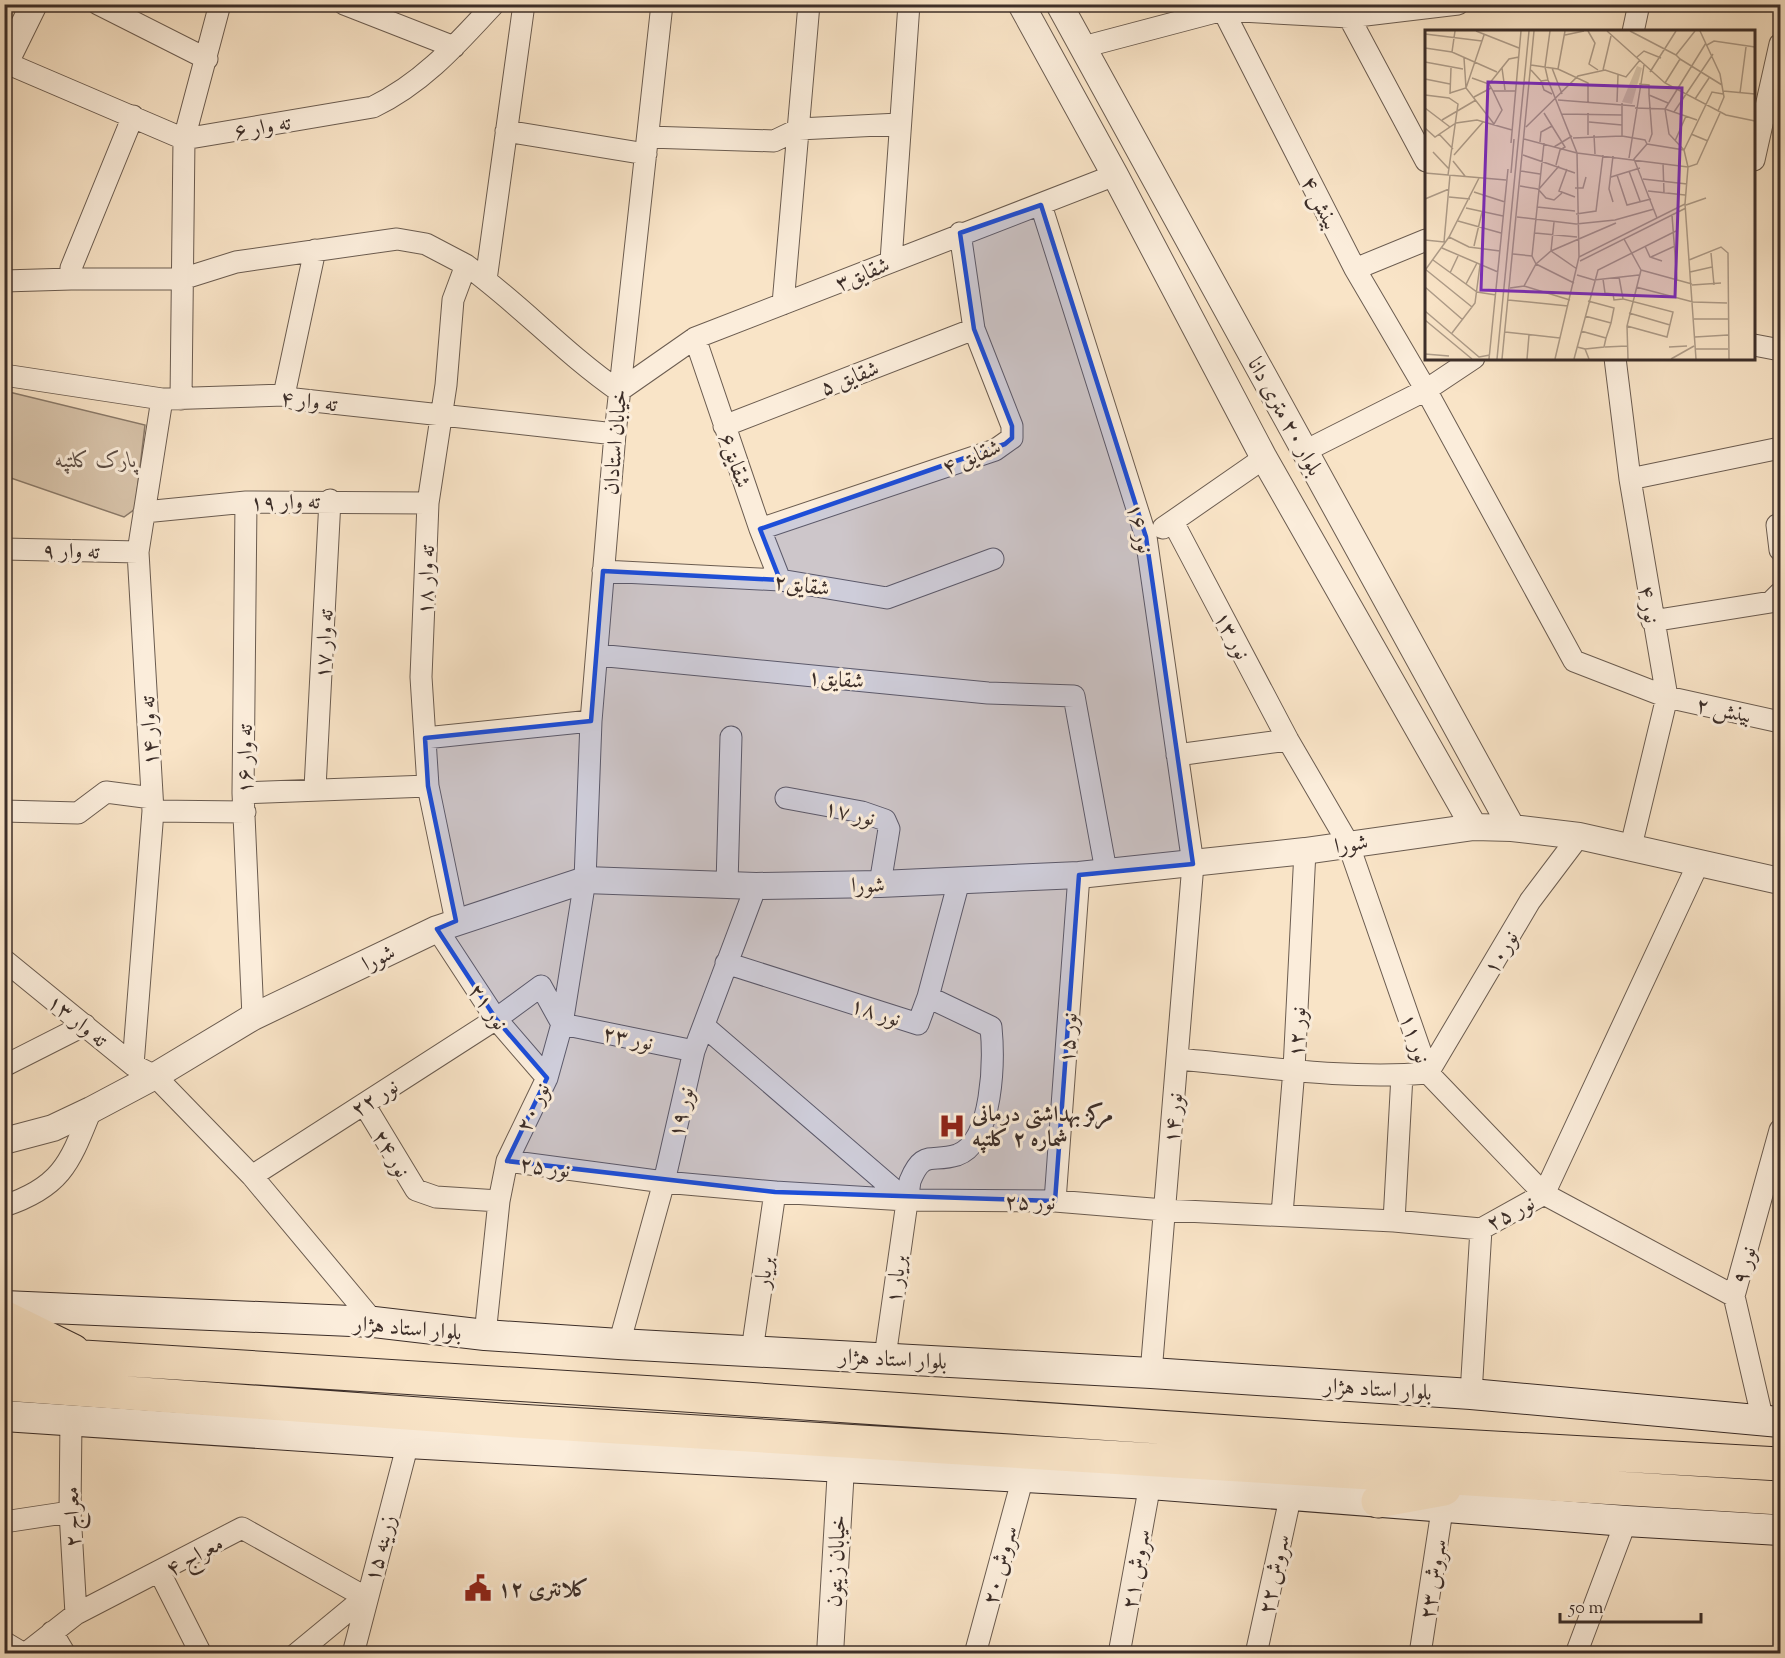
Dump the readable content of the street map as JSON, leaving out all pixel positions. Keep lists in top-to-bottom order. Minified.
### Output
{"streets":{"main road":["بلوار استاد هژار"],"street":["ته وار ۶","بینش ۴","شقایق۳","شقایق ۵","ته وار ۴","بلوار ۲۰ متری دانا","خیابان استادان","شقایق ۴","شقایق۶","ته وار ۱۹","نور ۱۶","ته وار ۹","ته وار ۱۸","شقایق۲","نور ۴","نور ۱۳","ته وار ۱۷","شقایق۱","بینش ۲","ته وار ۱۴","ته وار ۱۶","نور ۱۷","شورا","نور۱۰","نور ۲۱","نور ۱۸","ته وار ۱۳","نور ۱۲","نور ۲۳","نور ۱۵","نور ۱۱","نور ۲۲","نور ۲۰","نور ۱۹","نور ۱۴","نور ۲۴","نور ۲۵","نور ۹","بریار","بریار ۱","معراج ۲","زرینه ۱۵","معراج ۴","خیابان زیتون","سروش ۲۰","سروش ۲۱","سروش ۲۲","سروش ۲۳"]},"crossings":[["ته وار ۶","ته وار ۱۴"],["بینش ۴","بینش ۲"],["شقایق۳","بلوار ۲۰ متری دانا"],["شقایق۳","خیابان استادان"],["شقایق۳","شقایق ۴"],["شقایق۳","شقایق۶"],["شقایق۳","نور ۱۶"],["شقایق ۵","شقایق ۴"],["شقایق ۵","شقایق۶"],["ته وار ۴","خیابان استادان"],["ته وار ۴","ته وار ۱۸"],["ته وار ۴","ته وار ۱۴"],["بلوار ۲۰ متری دانا","شورا"],["خیابان استادان","شقایق۲"],["خیابان استادان","شقایق۱"],["خیابان استادان","شورا"],["خیابان استادان","نور ۲۰"],["شقایق ۴","شقایق۶"],["شقایق۶","شقایق۲"],["ته وار ۱۹","ته وار ۱۸"],["ته وار ۱۹","ته وار ۱۷"],["ته وار ۱۹","ته وار ۱۴"],["ته وار ۱۹","ته وار ۱۶"],["نور ۱۶","شورا"],["نور ۱۶","نور ۱۴"],["ته وار ۹","ته وار ۱۴"],["ته وار ۱۸","شورا"],["ته وار ۱۸","نور ۲۱"],["نور ۴","بینش ۲"],["نور ۴","شورا"],["نور ۱۳","شورا"],["نور ۱۳","نور ۱۱"],["شقایق۱","شورا"],["ته وار ۱۴","شورا"],["ته وار ۱۴","ته وار ۱۳"],["ته وار ۱۶","شورا"],["نور ۱۷","شورا"],["شورا","نور۱۰"],["شورا","نور ۲۱"],["شورا","نور ۱۸"],["شورا","ته وار ۱۳"],["شورا","نور ۱۲"],["شورا","نور ۱۵"],["شورا","نور ۱۱"],["شورا","نور ۲۰"],["شورا","نور ۱۹"],["شورا","نور ۱۴"],["نور۱۰","نور ۱۱"],["نور ۲۱","نور ۲۲"],["نور ۲۱","نور ۲۰"],["نور ۱۸","نور ۱۹"],["نور ۱۸","بریار ۱"],["ته وار ۱۳","نور ۲۲"],["ته وار ۱۳","بلوار استاد هژار"],["نور ۱۲","نور ۲۵"],["نور ۲۳","نور ۲۲"],["نور ۲۳","نور ۲۰"],["نور ۲۳","نور ۱۹"],["نور ۱۵","نور ۲۵"],["نور ۱۱","نور ۲۵"],["نور ۱۱","نور ۹"],["نور ۲۲","نور ۲۰"],["نور ۲۲","نور ۲۴"],["نور ۲۰","نور ۲۴"],["نور ۲۰","نور ۲۵"],["نور ۲۰","بلوار استاد هژار"],["نور ۱۹","نور ۲۵"],["نور ۱۹","بلوار استاد هژار"],["نور ۱۴","نور ۲۵"],["نور ۱۴","بلوار استاد هژار"],["نور ۲۵","بریار"],["نور ۲۵","بریار ۱"],["بریار","بلوار استاد هژار"],["بریار ۱","بلوار استاد هژار"],["معراج ۲","معراج ۴"],["زرینه ۱۵","معراج ۴"]],"parks":["پارک کلتپه"],"places":{"hospital":["مرکز بهداشتی درمانی شماره ۲ کلتپه"],"public building":["کلانتری ۱۲"]},"scale_bar":"50 m"}
